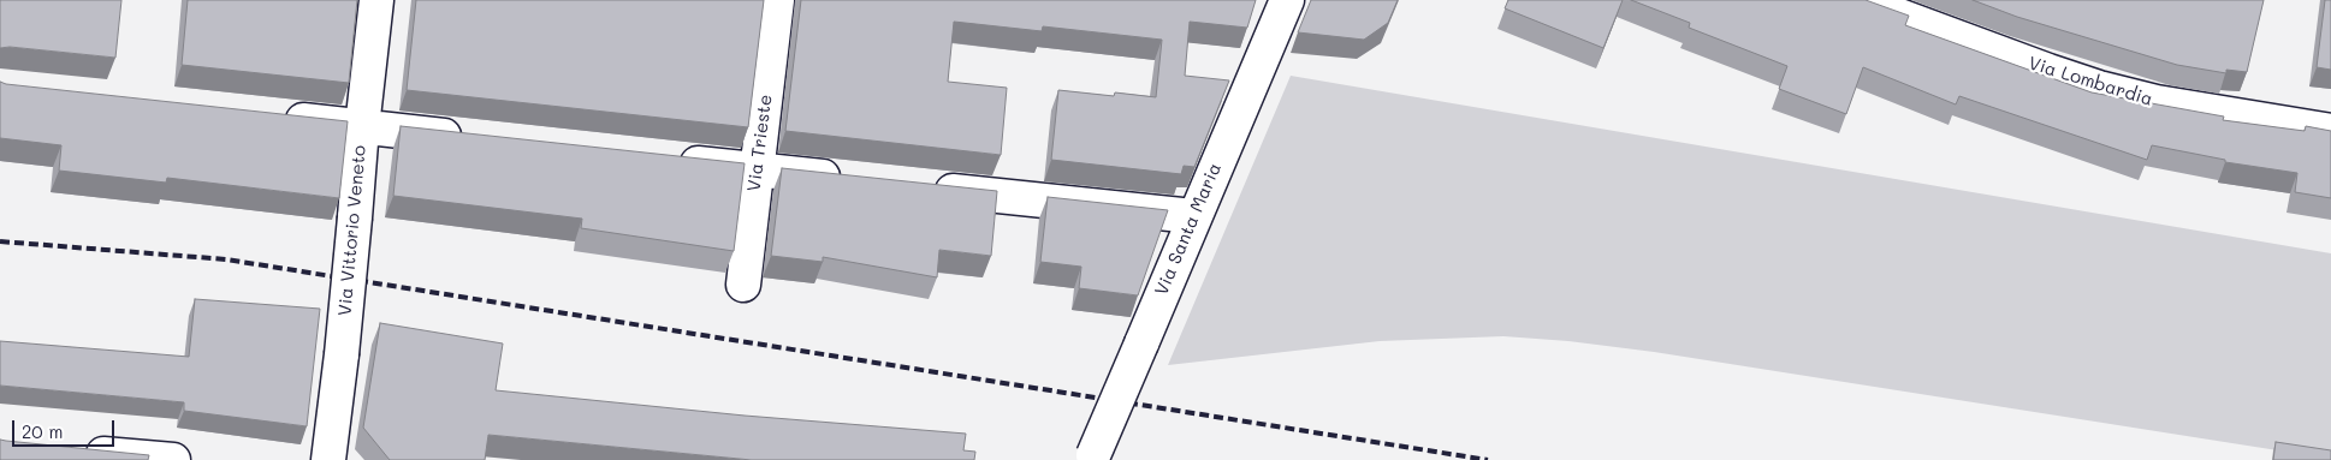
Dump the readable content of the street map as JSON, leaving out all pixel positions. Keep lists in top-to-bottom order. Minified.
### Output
{"streets":{"street":["Via Lombardia","Via Trieste","Via Santa Maria","Via Vittorio Veneto"]},"scale_bar":"20 m"}
